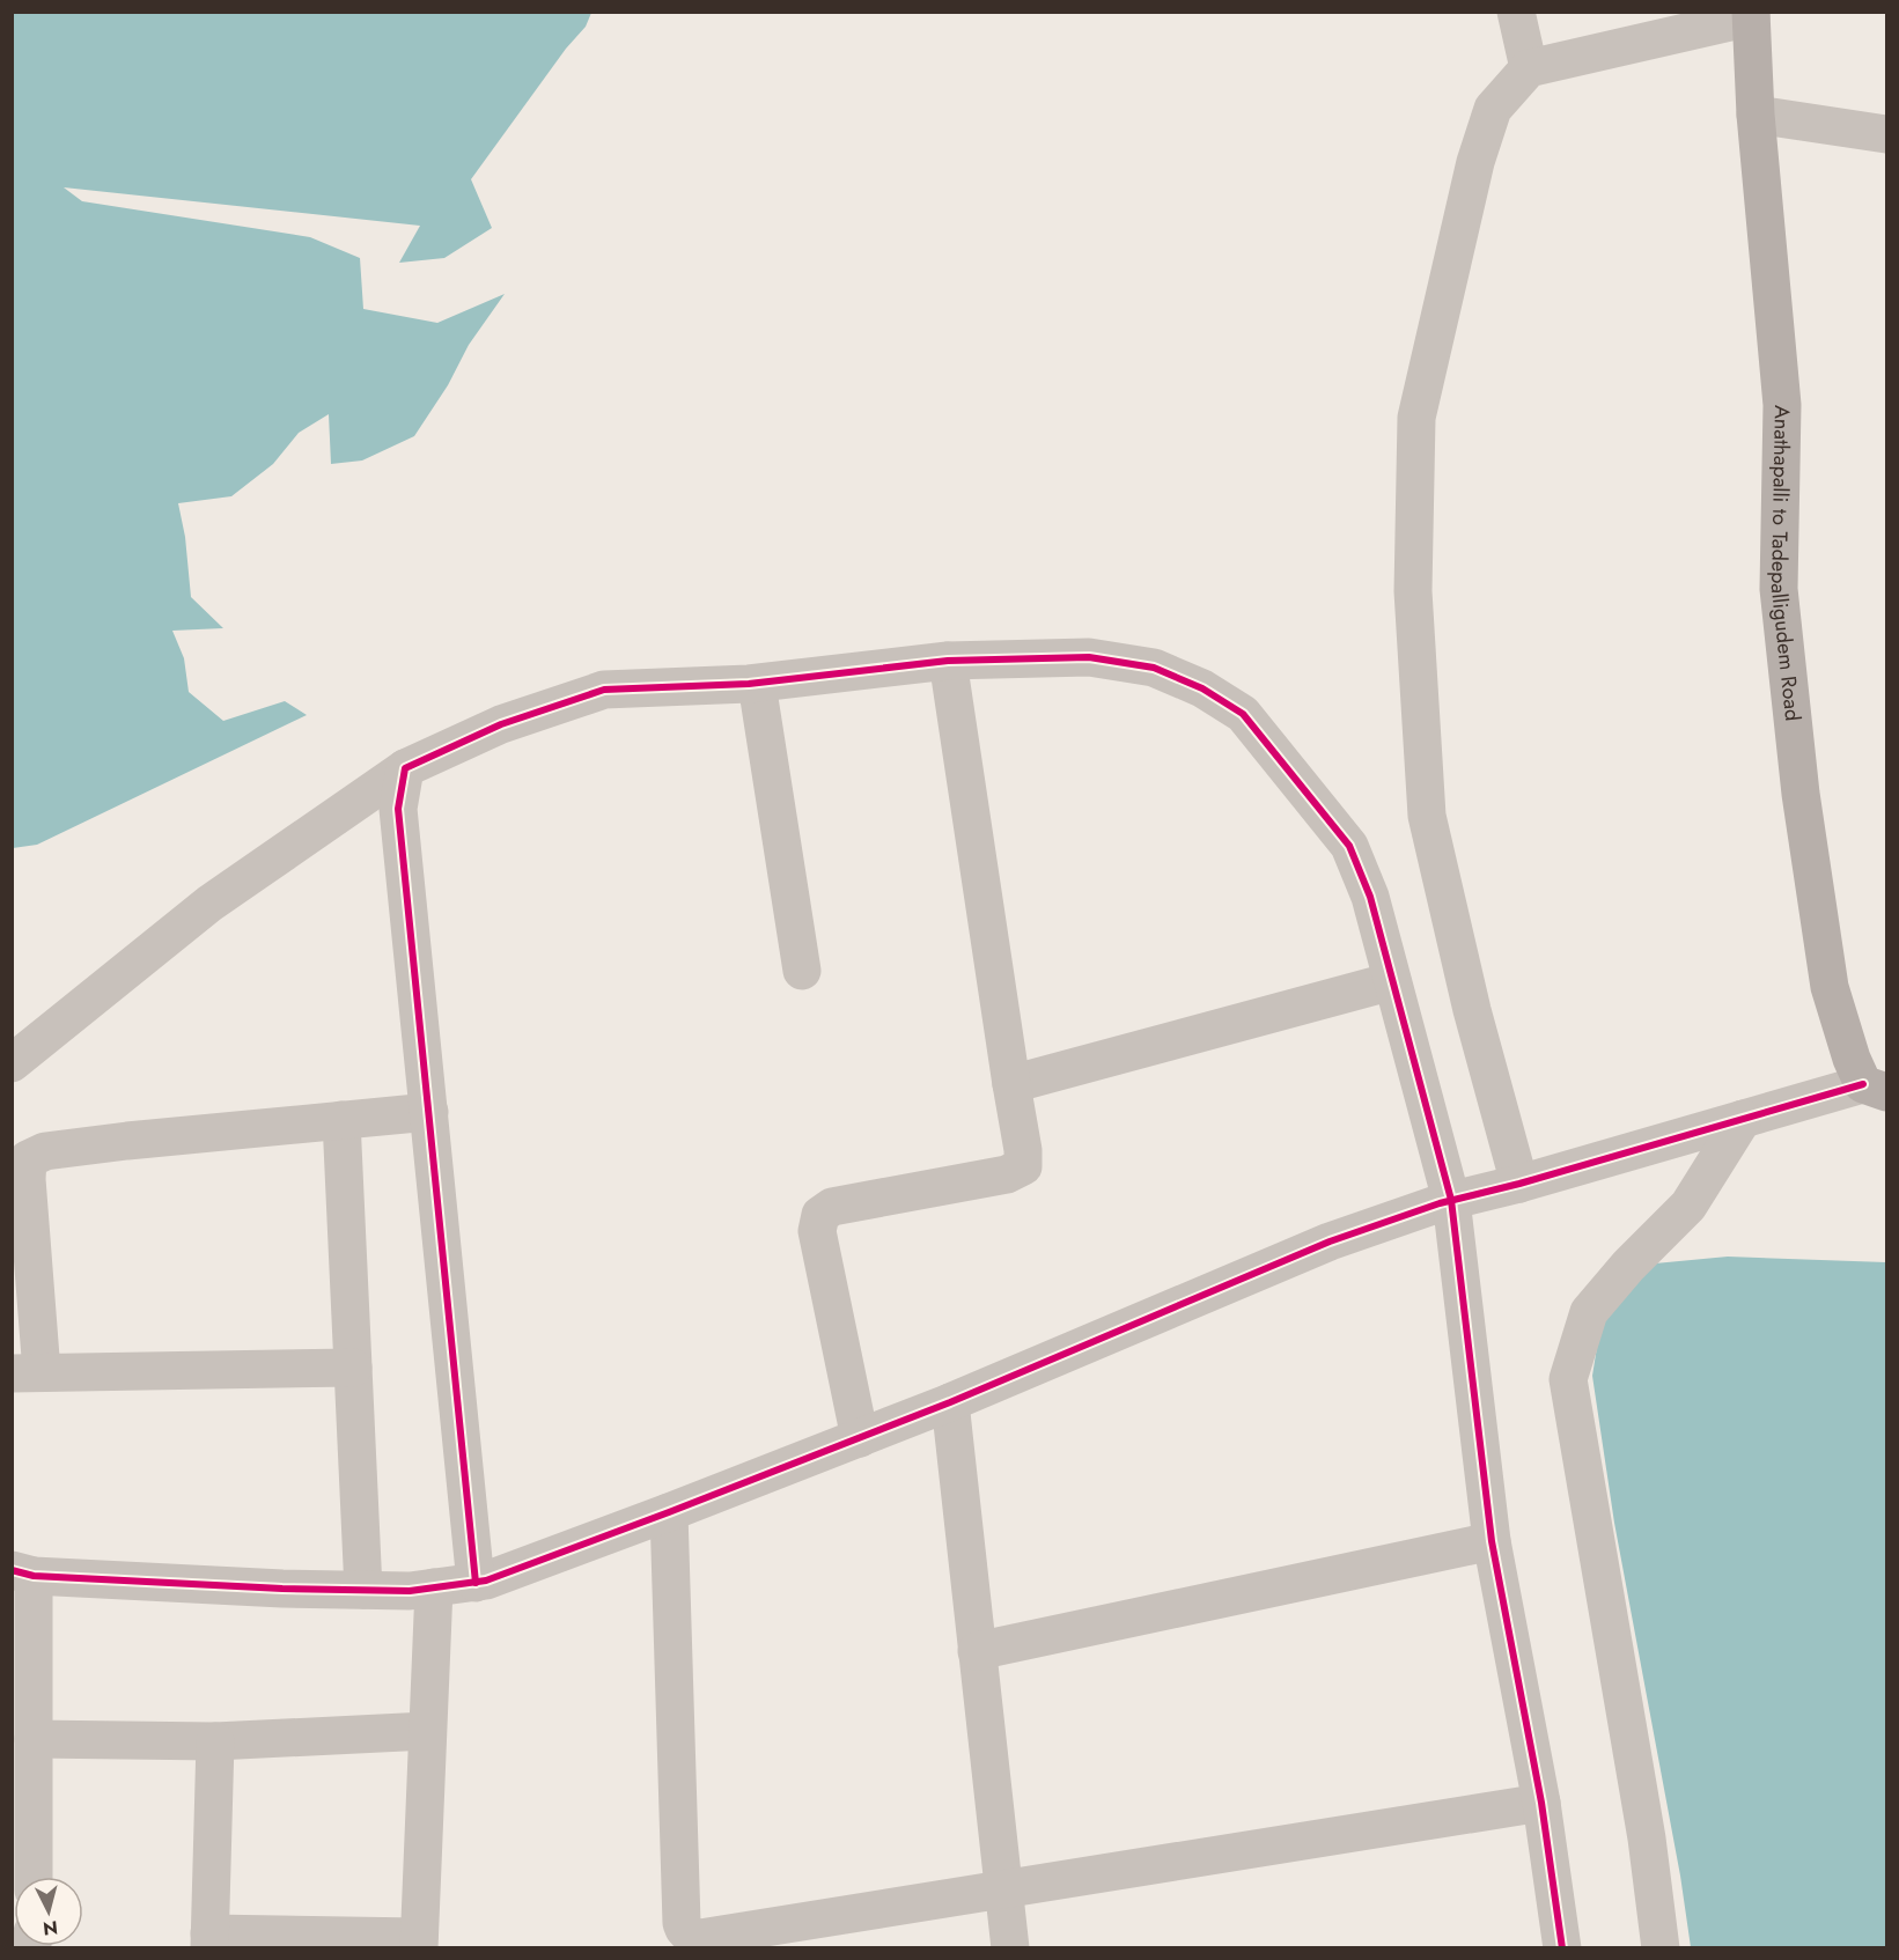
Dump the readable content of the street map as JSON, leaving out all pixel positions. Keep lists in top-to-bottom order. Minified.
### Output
{"streets":{"main road":["Anathapalli to Tadepalligudem Road"]},"north":"bottom"}
